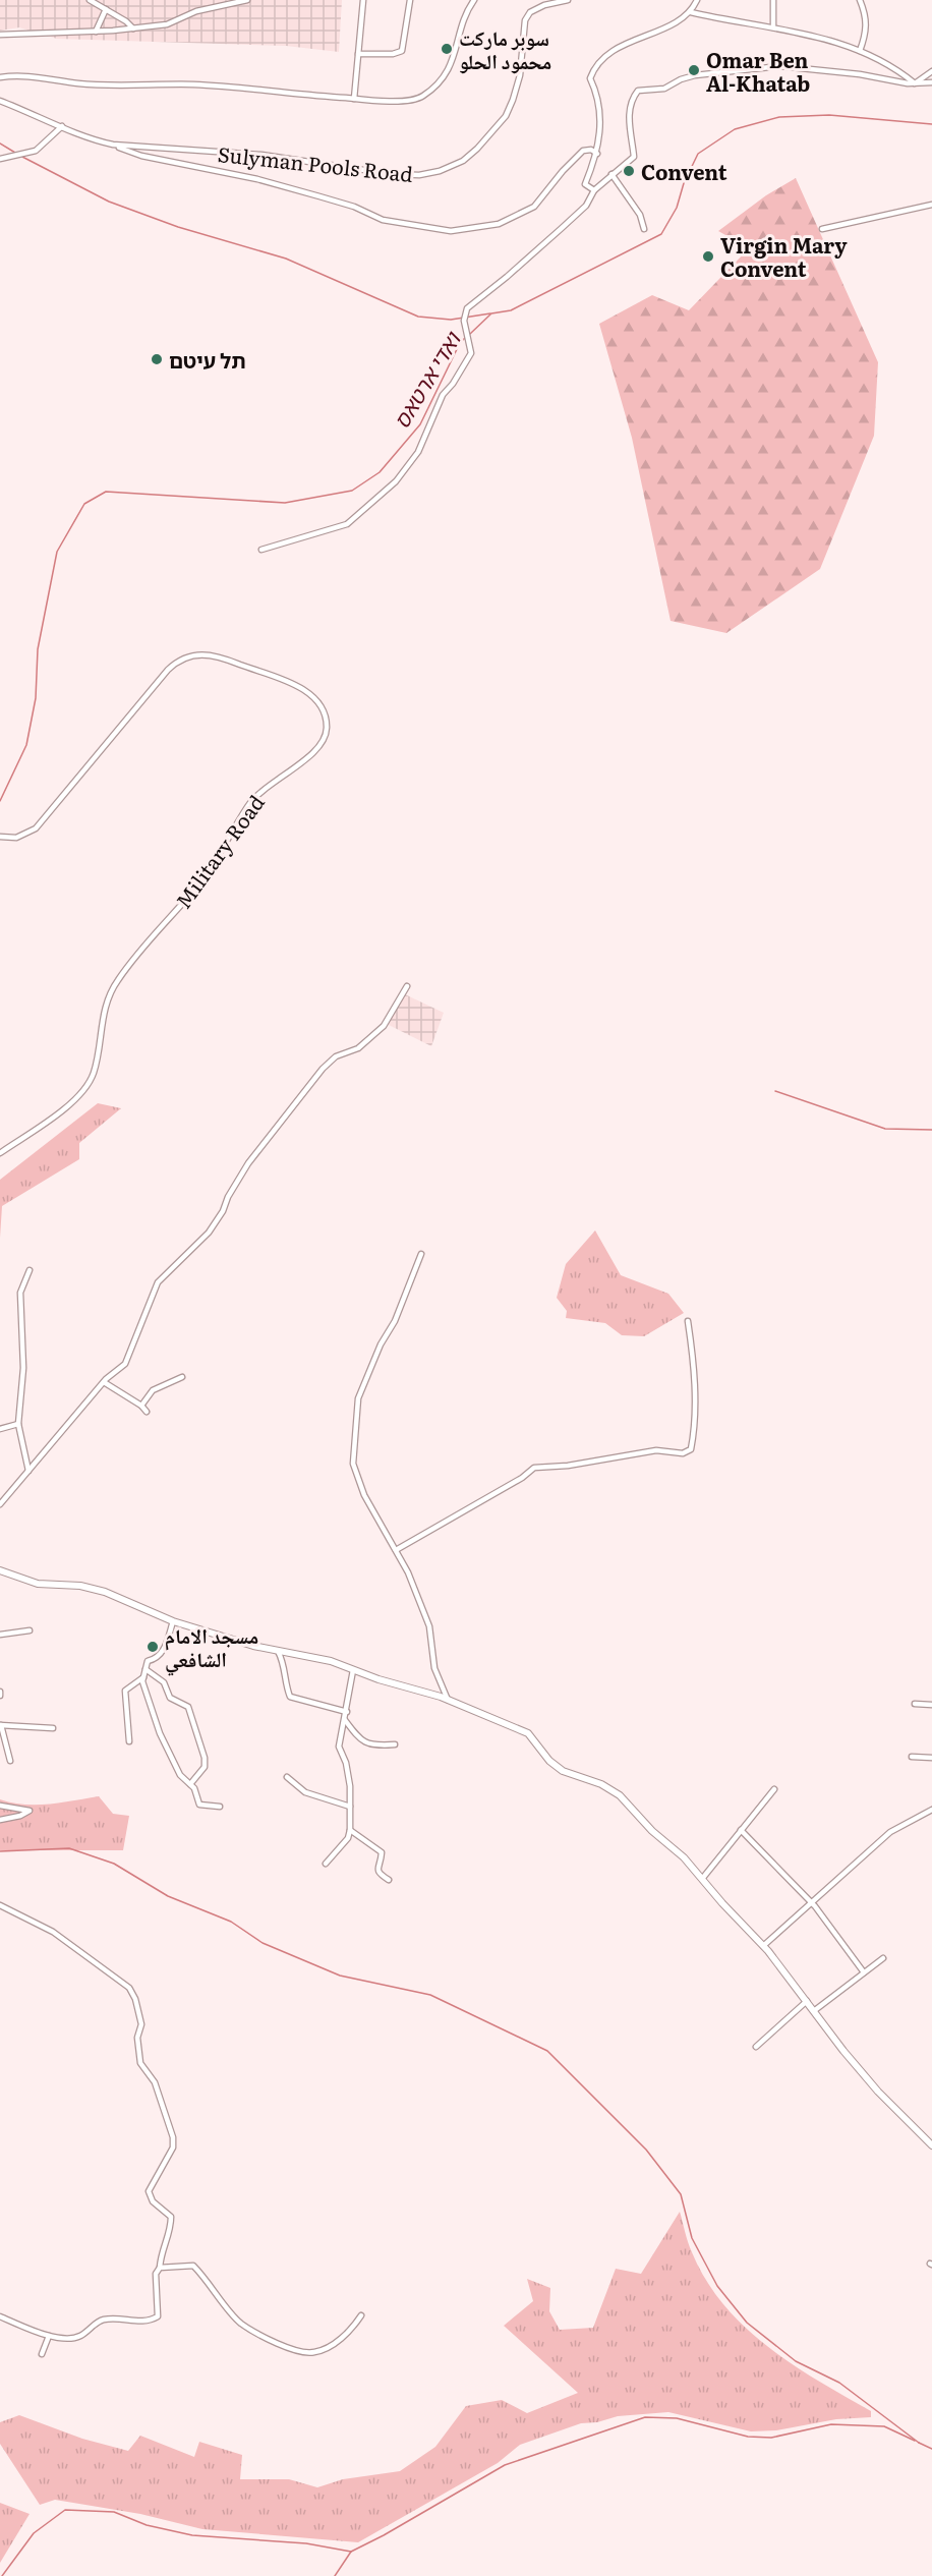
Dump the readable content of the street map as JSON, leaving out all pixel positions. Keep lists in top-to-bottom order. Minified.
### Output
{"streets":{"street":["Sulyman Pools Road","Military Road"]},"water":["ואדי ארטאס"],"places":["سوبر ماركت محمود الحلو","Omar Ben Al-Khatab","Convent","Virgin Mary Convent","תל עיטם","مسجد الامام الشافعي"]}
